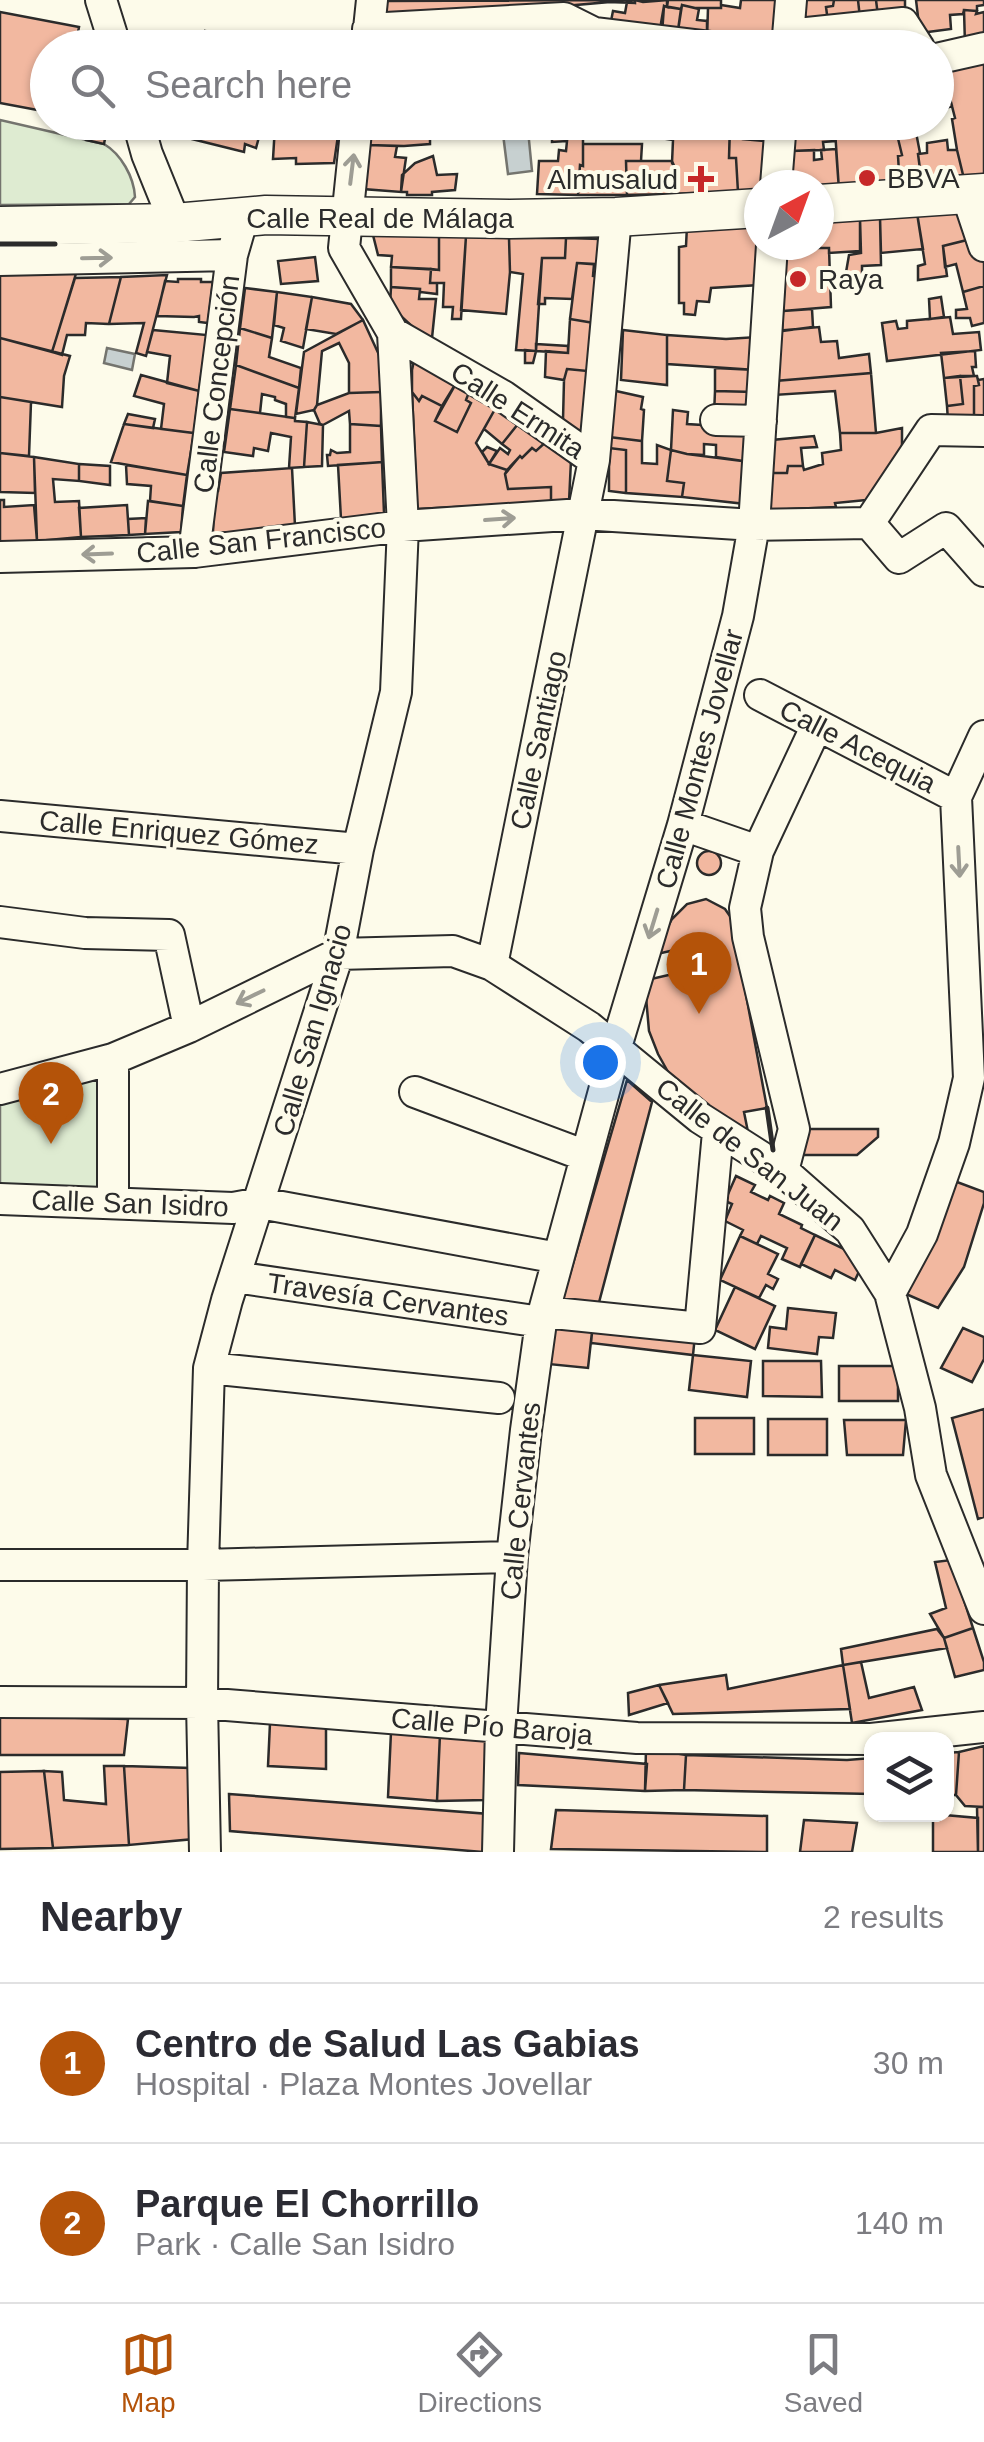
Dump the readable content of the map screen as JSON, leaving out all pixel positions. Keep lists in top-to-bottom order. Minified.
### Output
{"streets":{"main road":["Calle Real de Málaga"],"street":["Calle Concepción","Calle Ermita","Calle San Francisco","Calle Santiago","Calle Acequia","Calle Montes Jovellar","Calle Enriquez Gómez","Calle San Ignacio","Calle de San Juan","Calle San Isidro","Travesía Cervantes","Calle Cervantes","Calle Pío Baroja"]},"crossings":[["Calle Real de Málaga","Calle Concepción"],["Calle Real de Málaga","Calle San Ignacio"],["Calle Concepción","Calle San Francisco"],["Calle Ermita","Calle San Francisco"],["Calle Ermita","Calle Santiago"],["Calle Ermita","Calle San Ignacio"],["Calle San Francisco","Calle Santiago"],["Calle San Francisco","Calle Montes Jovellar"],["Calle San Francisco","Calle San Ignacio"],["Calle Santiago","Calle de San Juan"],["Calle Montes Jovellar","Calle de San Juan"],["Calle Montes Jovellar","Calle Cervantes"],["Calle Enriquez Gómez","Calle San Ignacio"],["Calle San Ignacio","Calle de San Juan"],["Calle San Ignacio","Calle San Isidro"],["Calle San Ignacio","Travesía Cervantes"],["Calle San Ignacio","Calle Pío Baroja"],["Calle de San Juan","Travesía Cervantes"],["Calle de San Juan","Calle Cervantes"],["Calle San Isidro","Calle Cervantes"],["Travesía Cervantes","Calle Cervantes"],["Calle Cervantes","Calle Pío Baroja"]],"places":{"other":["BBVA","Raya"],"health":["Almusalud"]},"north":"top right","page":{"search":"Search here","pins":["1","2"],"heading":["Nearby","2 results"],"list":[{"mark":"1","name":"Centro de Salud Las Gabias","note":"Hospital · Plaza Montes Jovellar","value":"30 m"},{"mark":"2","name":"Parque El Chorrillo","note":"Park · Calle San Isidro","value":"140 m"}],"nav":["Map","Directions","Saved"]}}
